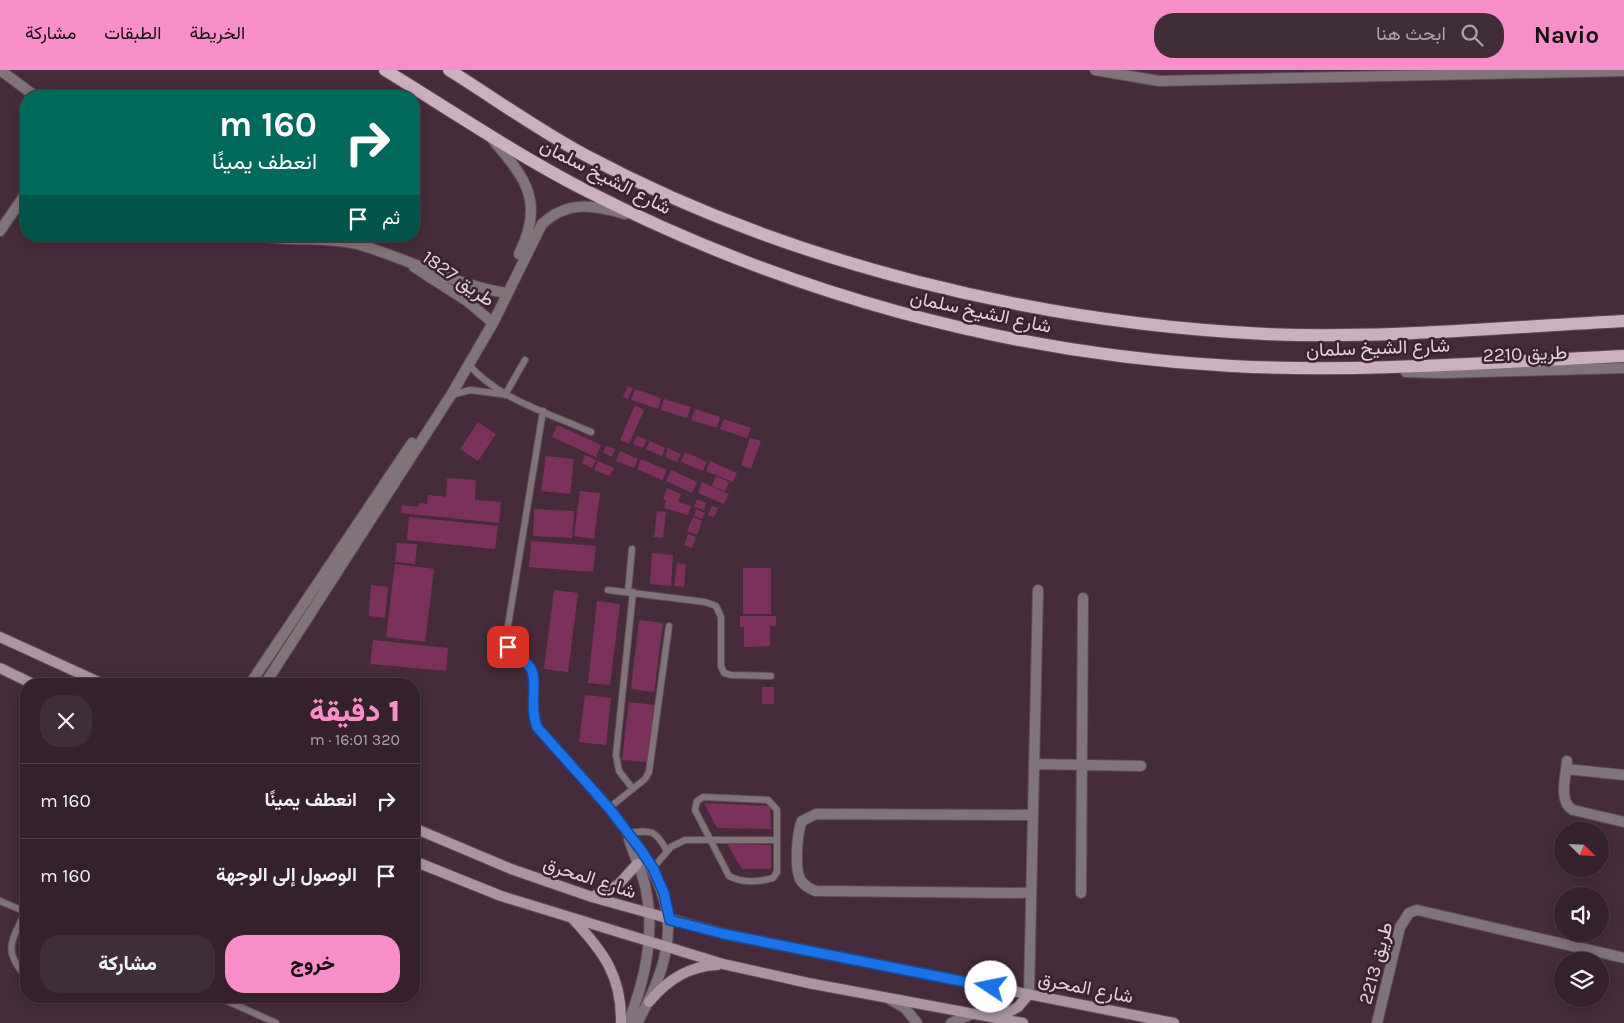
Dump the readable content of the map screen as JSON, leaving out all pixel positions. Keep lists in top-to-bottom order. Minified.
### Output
{"streets":{"main road":["شارع الشيخ سلمان","شارع المحرق"],"street":["طريق 1827","طريق 2210","طريق 2213"]},"crossings":[["شارع الشيخ سلمان","طريق 2210"]],"north":"bottom right","page":{"header":"Navio","search":"ابحث هنا","nav":["الخريطة","الطبقات","مشاركة"],"turn":["160 m","انعطف يمينًا"],"then":"ثم","heading":["1 دقيقة","320 m · 16:01"],"list":[{"name":"انعطف يمينًا","value":"160 m"},{"name":"الوصول إلى الوجهة","value":"160 m"}],"buttons":["خروج","مشاركة"]}}
